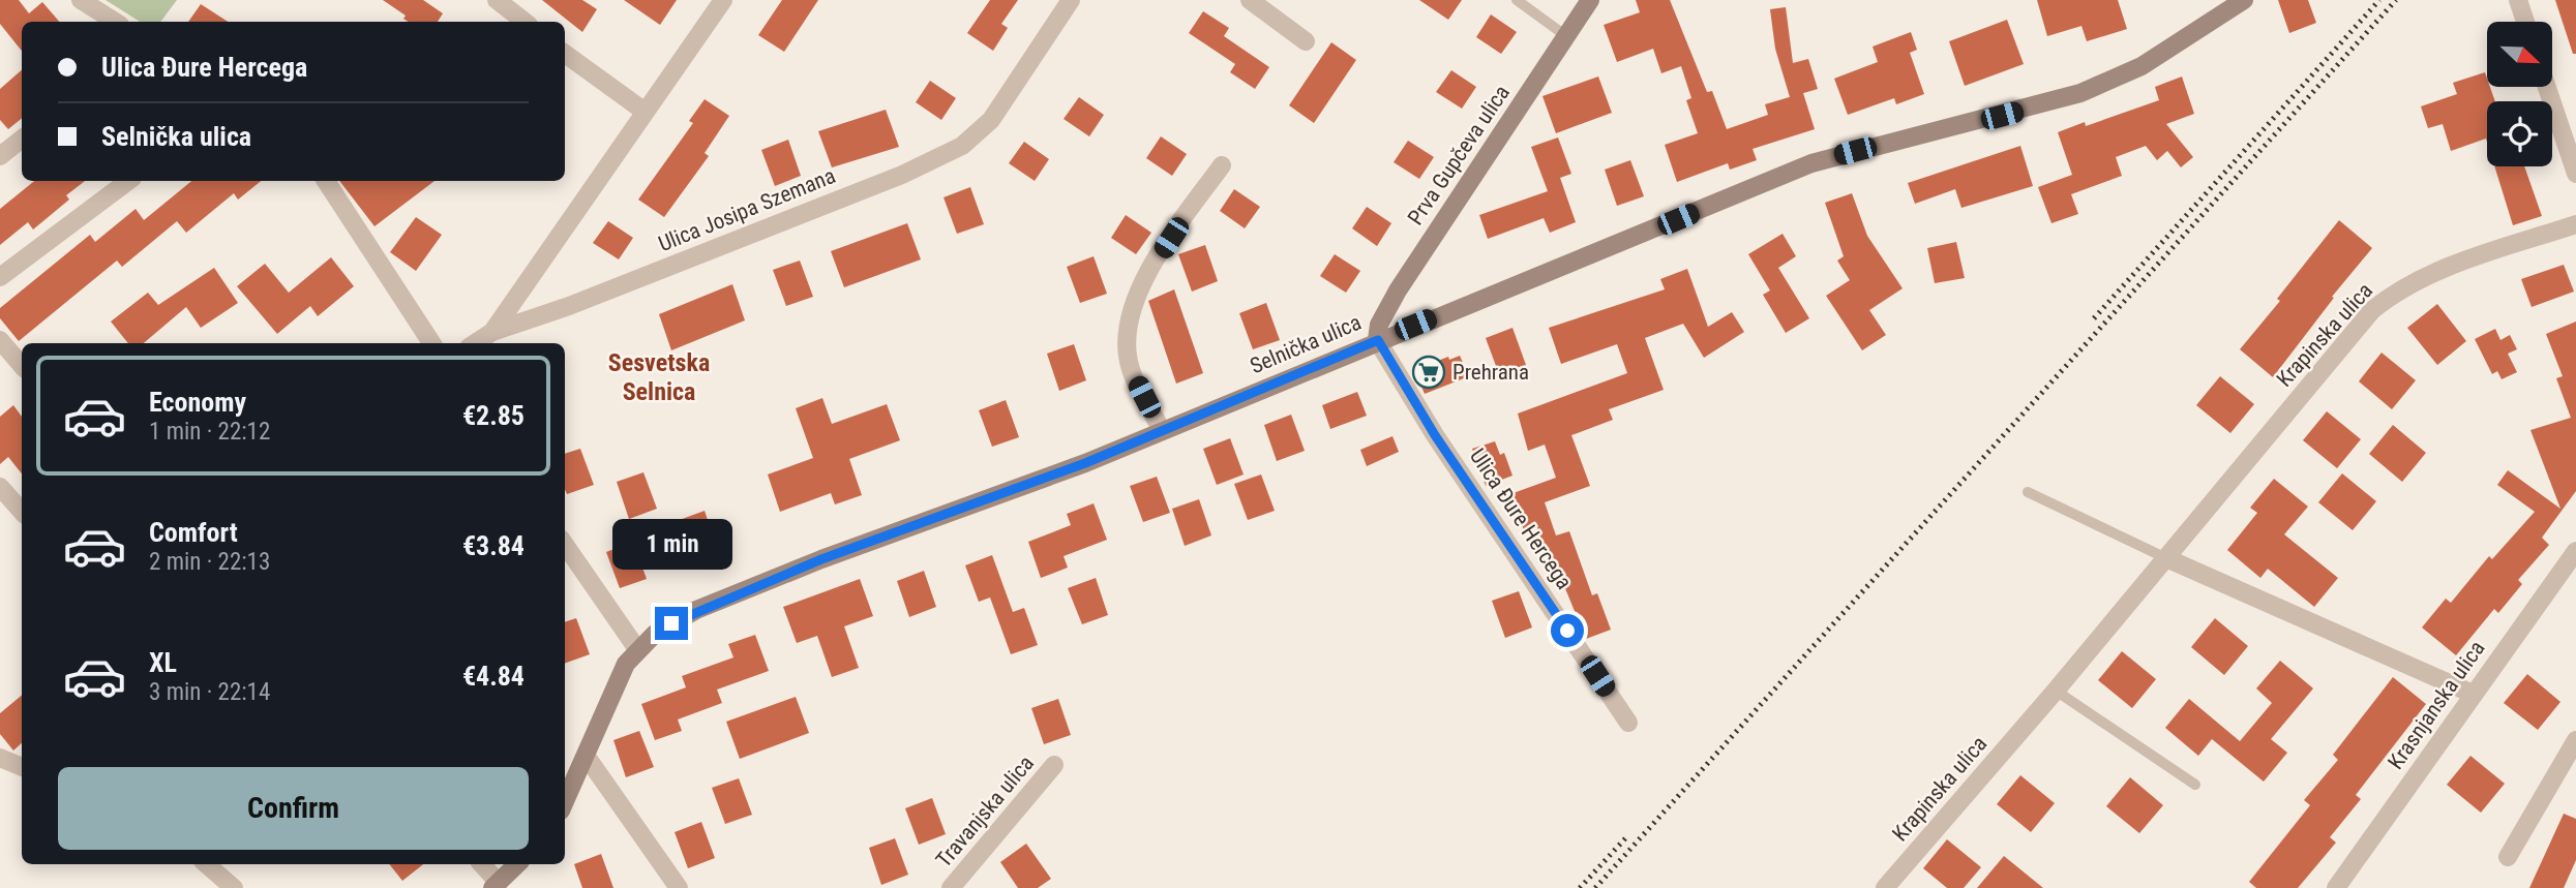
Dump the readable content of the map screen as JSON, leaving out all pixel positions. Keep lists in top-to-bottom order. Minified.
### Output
{"streets":{"street":["Prva Gupčeva ulica","Ulica Josipa Szemana","Krapinska ulica","Selnička ulica","Ulica Đure Hercega","Krasnjanska ulica","Travanjska ulica"]},"crossings":[["Prva Gupčeva ulica","Selnička ulica"],["Prva Gupčeva ulica","Ulica Đure Hercega"],["Selnička ulica","Ulica Đure Hercega"]],"districts":["Sesvetska Selnica"],"places":{"supermarket":["Prehrana"]},"north":"bottom right","page":{"banner":["Ulica Đure Hercega","Selnička ulica"],"list":[{"name":"Economy","note":"1 min · 22:12","value":"€2.85"},{"name":"Comfort","note":"2 min · 22:13","value":"€3.84"},{"name":"XL","note":"3 min · 22:14","value":"€4.84"}],"bubble":"1 min","buttons":"Confirm"}}
